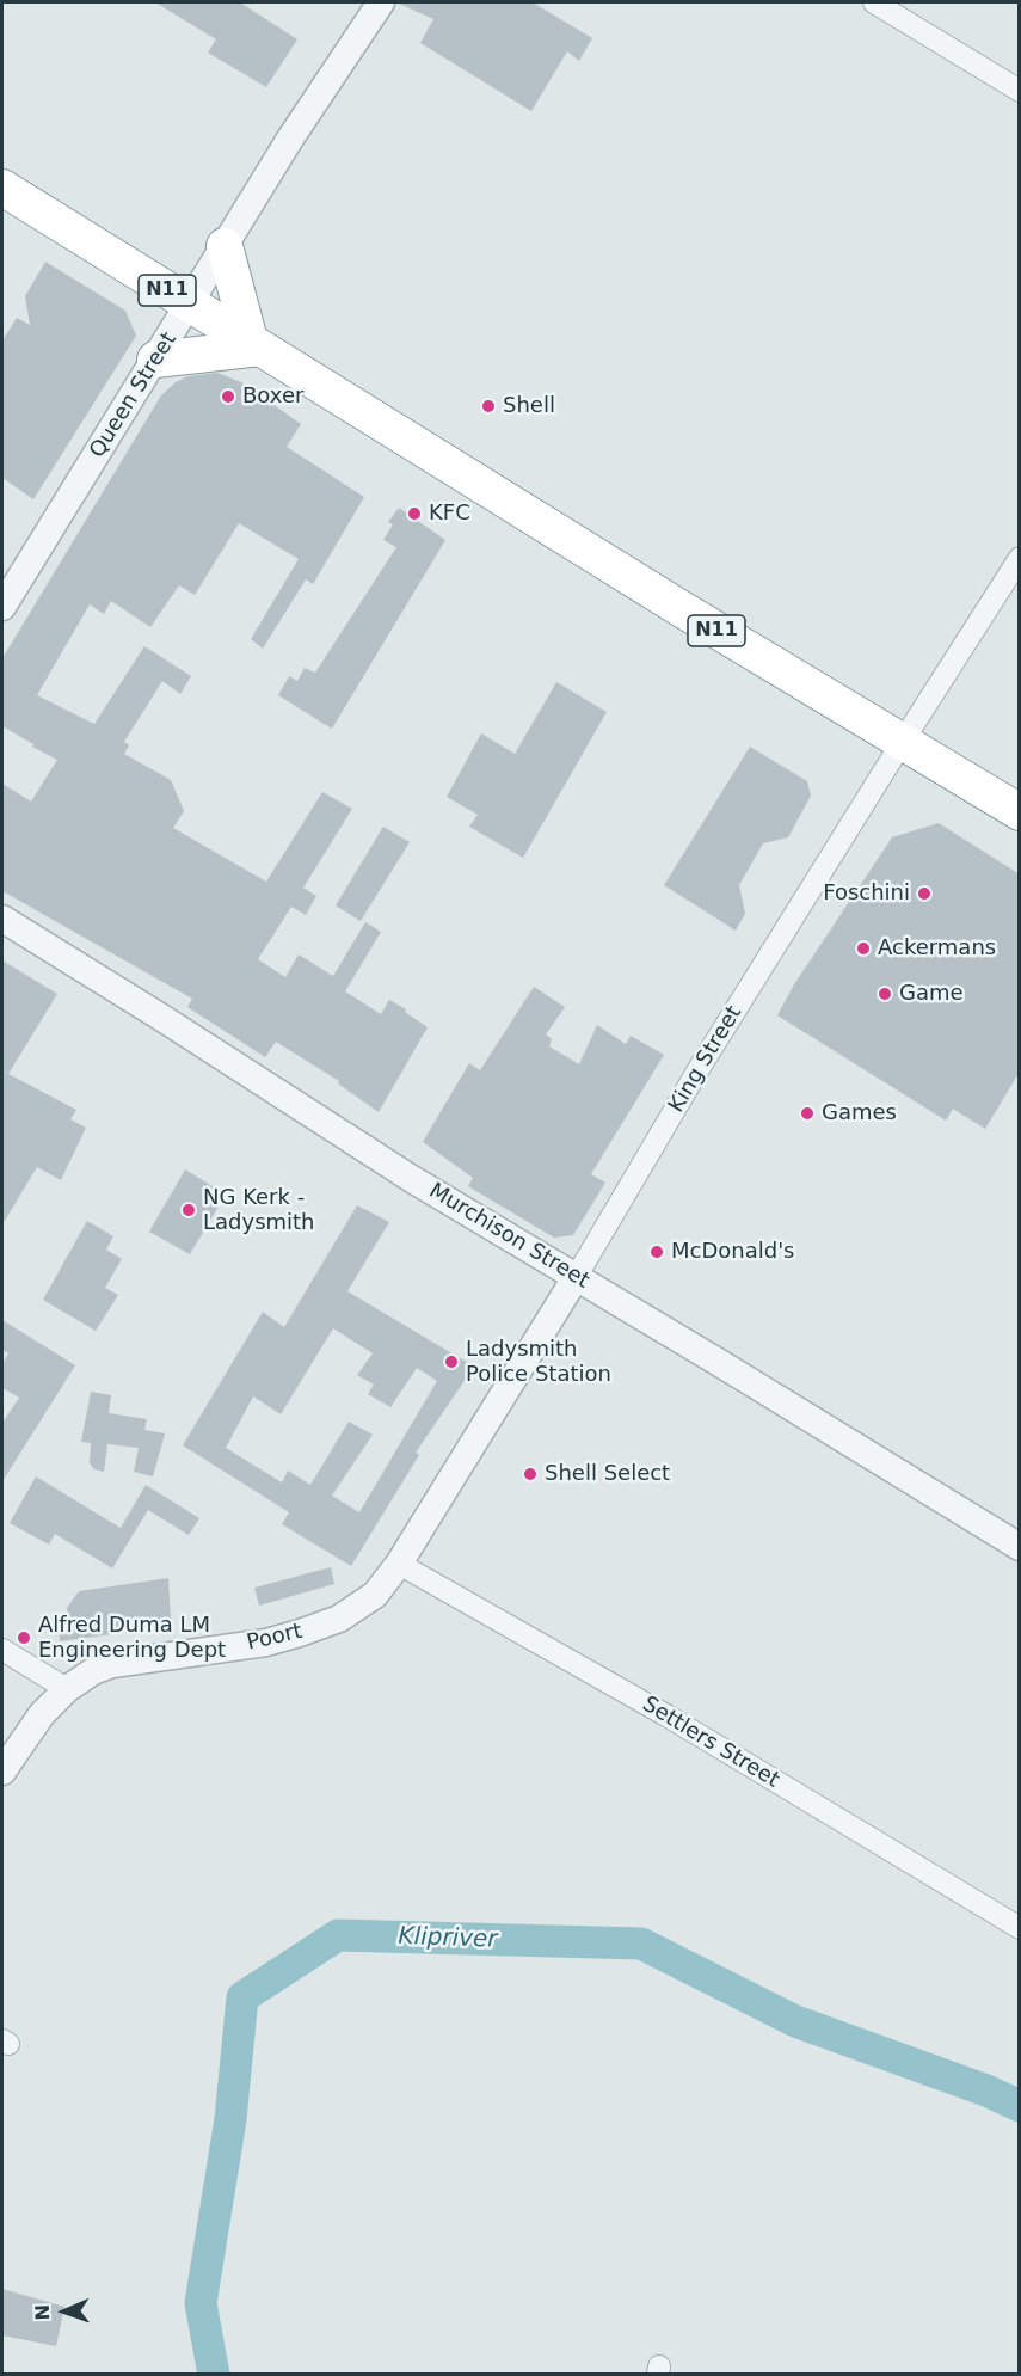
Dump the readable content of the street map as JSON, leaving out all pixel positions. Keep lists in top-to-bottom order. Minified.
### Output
{"streets":{"highway":["N11"],"street":["Queen Street","King Street","Murchison Street","Poort","Settlers Street"]},"crossings":[["N11","Queen Street"],["N11","King Street"],["King Street","Murchison Street"],["King Street","Poort"],["King Street","Settlers Street"],["Poort","Settlers Street"]],"water":["Klipriver"],"places":["Boxer","Shell","KFC","Foschini","Ackermans","Game","Games","NG Kerk - Ladysmith","McDonald's","Ladysmith Police Station","Shell Select","Alfred Duma LM Engineering Dept"],"north":"left"}
